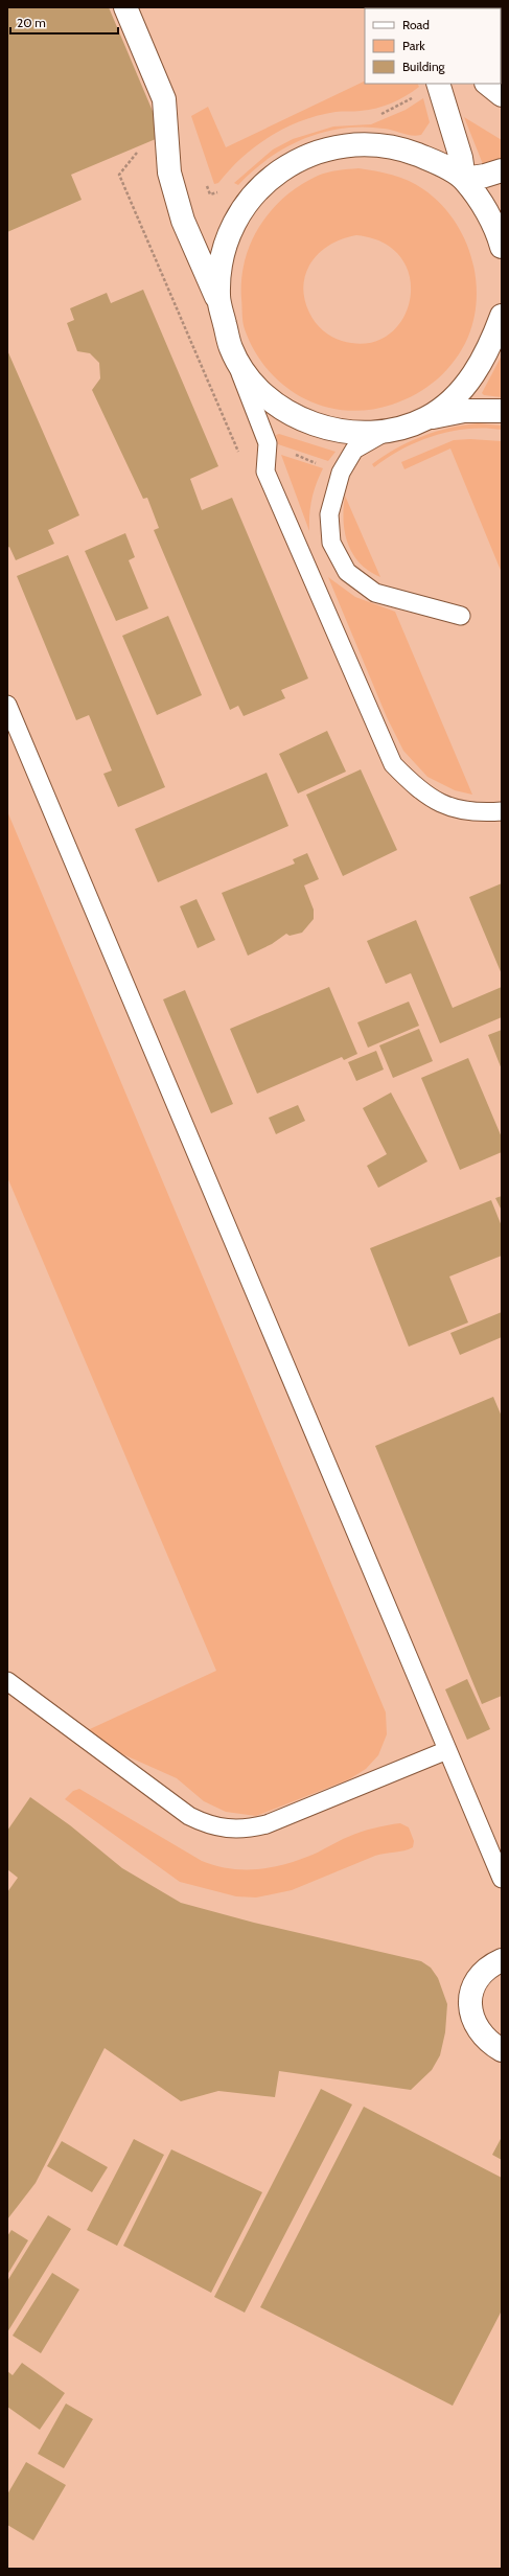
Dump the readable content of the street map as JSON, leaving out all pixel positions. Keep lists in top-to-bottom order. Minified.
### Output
{"legend":["Road","Park","Building"],"scale_bar":"20 m"}
